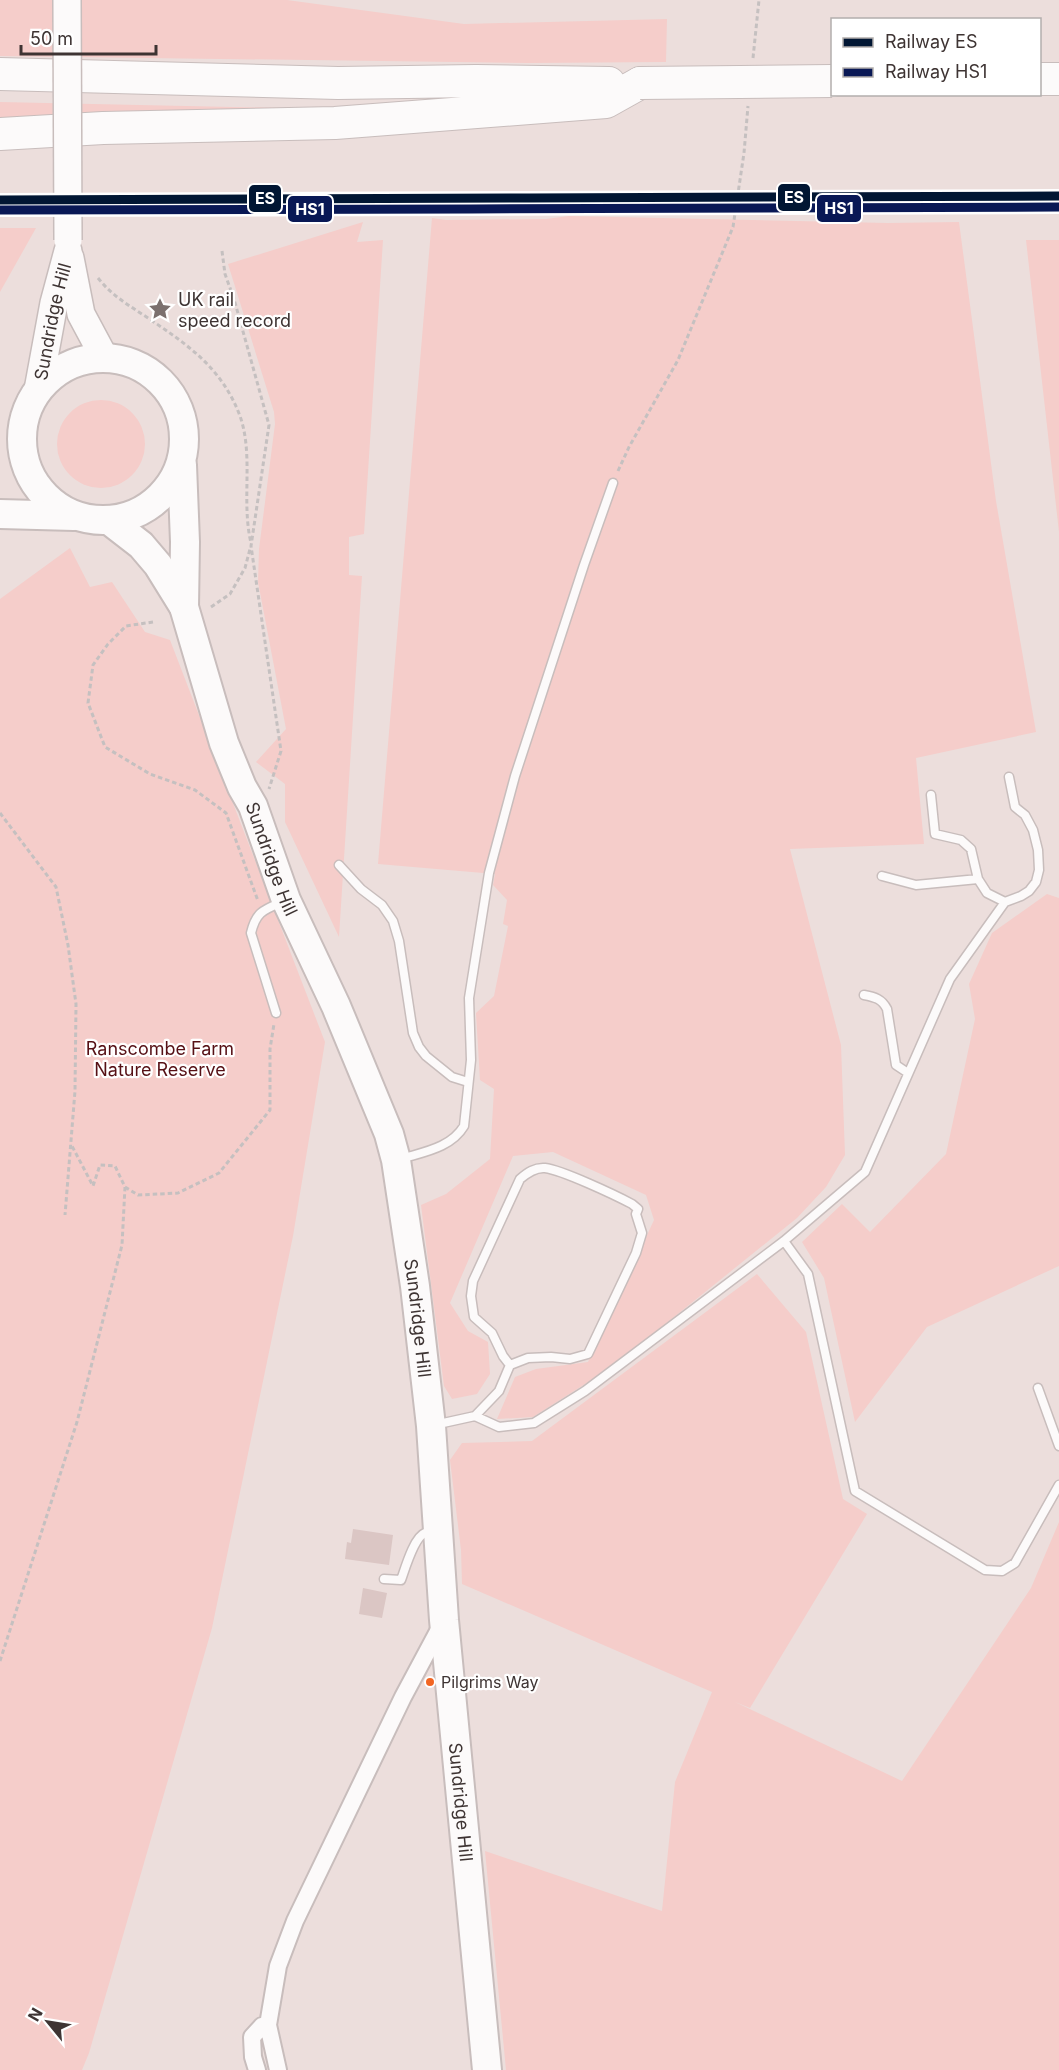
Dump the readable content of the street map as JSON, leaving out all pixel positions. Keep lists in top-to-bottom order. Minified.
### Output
{"streets":{"highway":["Sundridge Hill"]},"parks":["Ranscombe Farm Nature Reserve"],"places":{"place":["UK rail speed record"],"other":["Pilgrims Way"]},"lines":["rail line ES","rail line HS1"],"legend":["Railway ES","Railway HS1"],"scale_bar":"50 m","north":"top left"}
